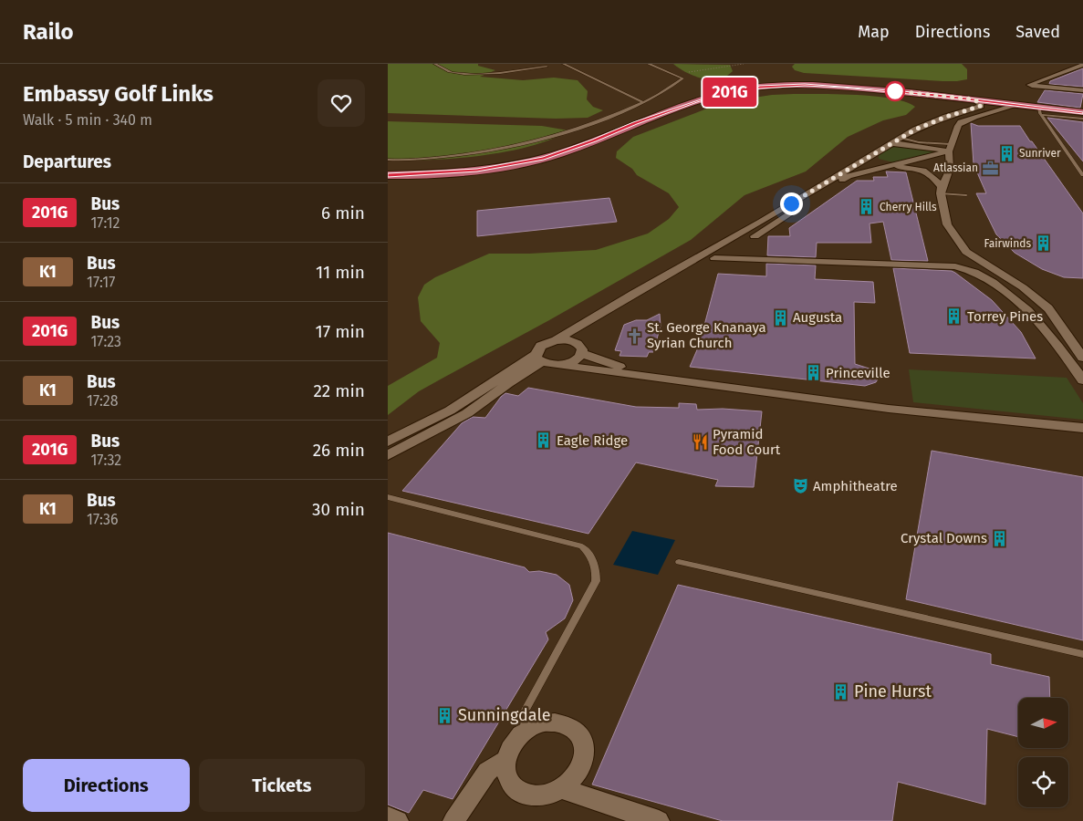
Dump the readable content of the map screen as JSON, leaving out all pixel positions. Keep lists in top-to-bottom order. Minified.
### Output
{"places":{"building":["Sunriver","Cherry Hills","Fairwinds","Torrey Pines","Augusta","Princeville","Eagle Ridge","Crystal Downs","Pine Hurst","Sunningdale"],"office":["Atlassian"],"church":["St. George Knanaya Syrian Church"],"restaurant":["Pyramid Food Court"],"theatre":["Amphitheatre"]},"lines":["bus line 201G"],"north":"right","page":{"header":"Railo","nav":["Map","Directions","Saved"],"heading":[["Embassy Golf Links","Walk · 5 min · 340 m"],"Departures"],"on_map":"201G","list":[{"mark":"201G","name":"Bus","note":"17:12","value":"6 min"},{"mark":"K1","name":"Bus","note":"17:17","value":"11 min"},{"mark":"201G","name":"Bus","note":"17:23","value":"17 min"},{"mark":"K1","name":"Bus","note":"17:28","value":"22 min"},{"mark":"201G","name":"Bus","note":"17:32","value":"26 min"},{"mark":"K1","name":"Bus","note":"17:36","value":"30 min"}],"buttons":["Directions","Tickets"]}}
